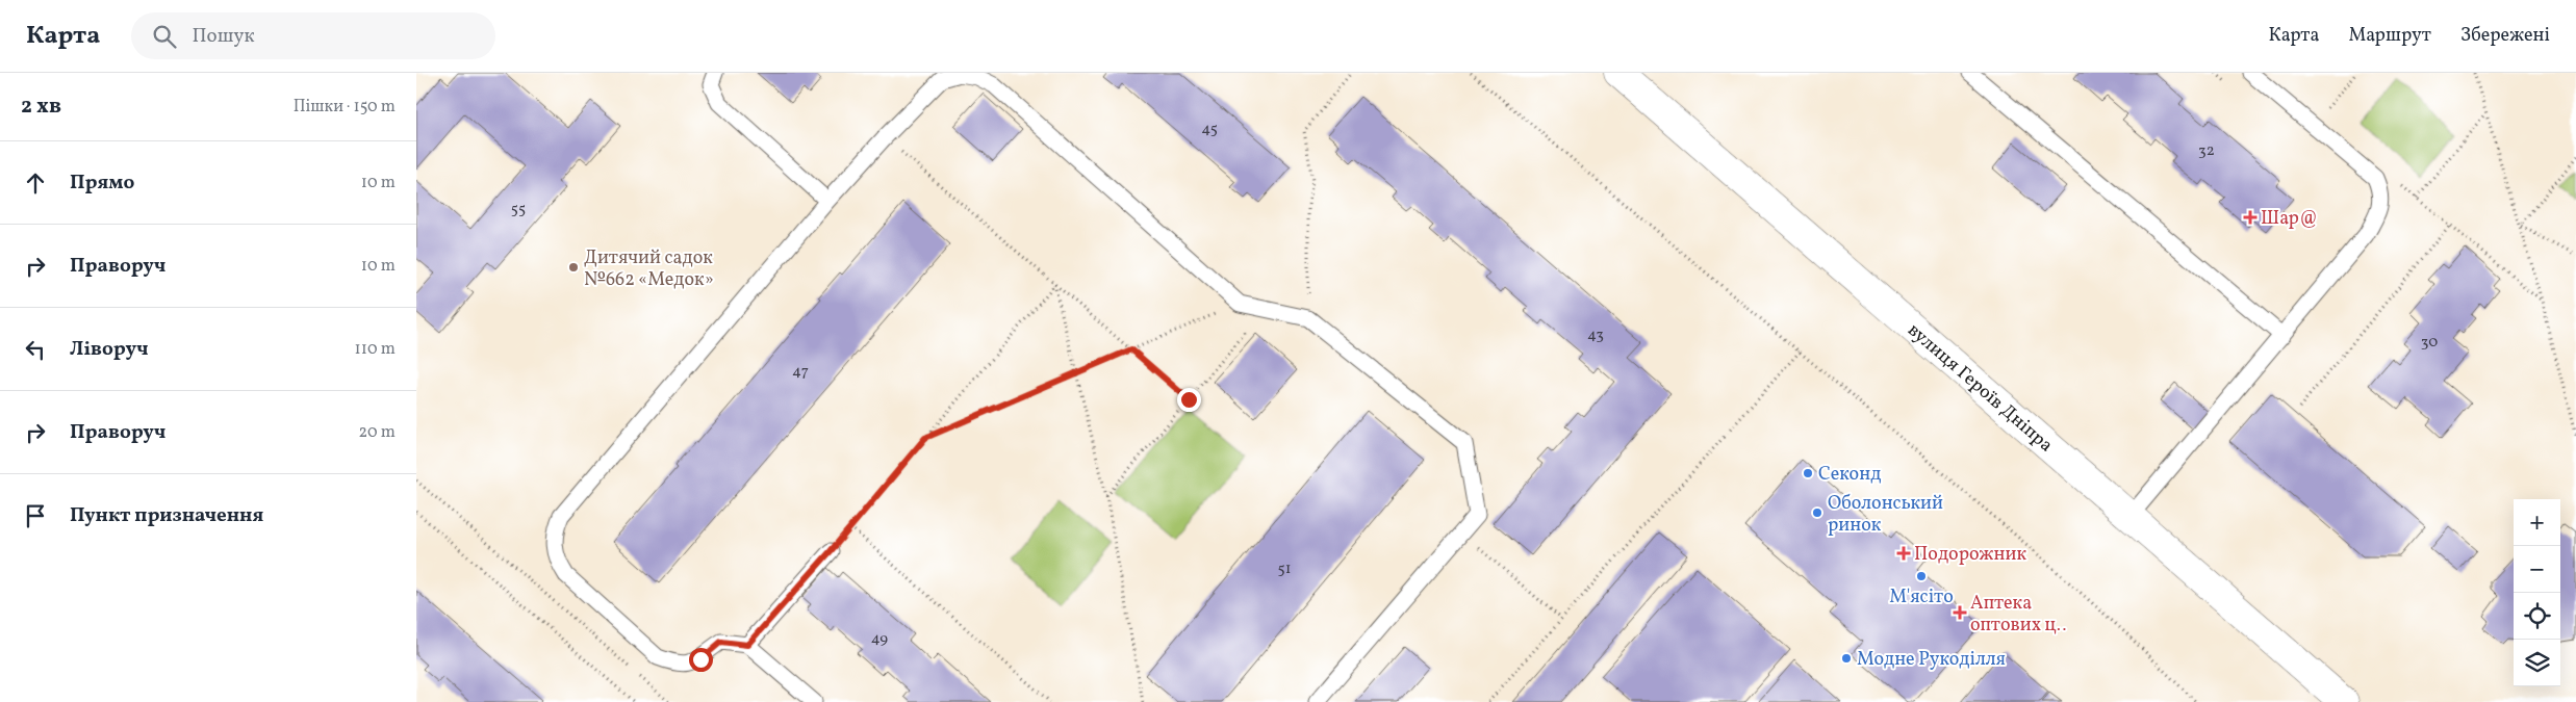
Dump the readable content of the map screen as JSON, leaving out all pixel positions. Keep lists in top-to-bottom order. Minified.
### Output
{"streets":{"main road":["вулиця Героїв Дніпра"]},"places":{"health":["Шар@","Подорожник","Аптека оптових ц‥"],"other":["Дитячий садок №662 «Медок»","Секонд","Оболонський ринок","М'ясіто","Модне Рукоділля"]},"house_numbers":["45","32","55","43","30","47","51","49"],"page":{"header":"Карта","search":"Пошук","nav":["Карта","Маршрут","Збережені"],"heading":["2 хв","Пішки · 150 m"],"list":[["Прямо","10 m"],["Праворуч","10 m"],["Ліворуч","110 m"],["Праворуч","20 m"],"Пункт призначення"],"map_buttons":["+","−"]}}
